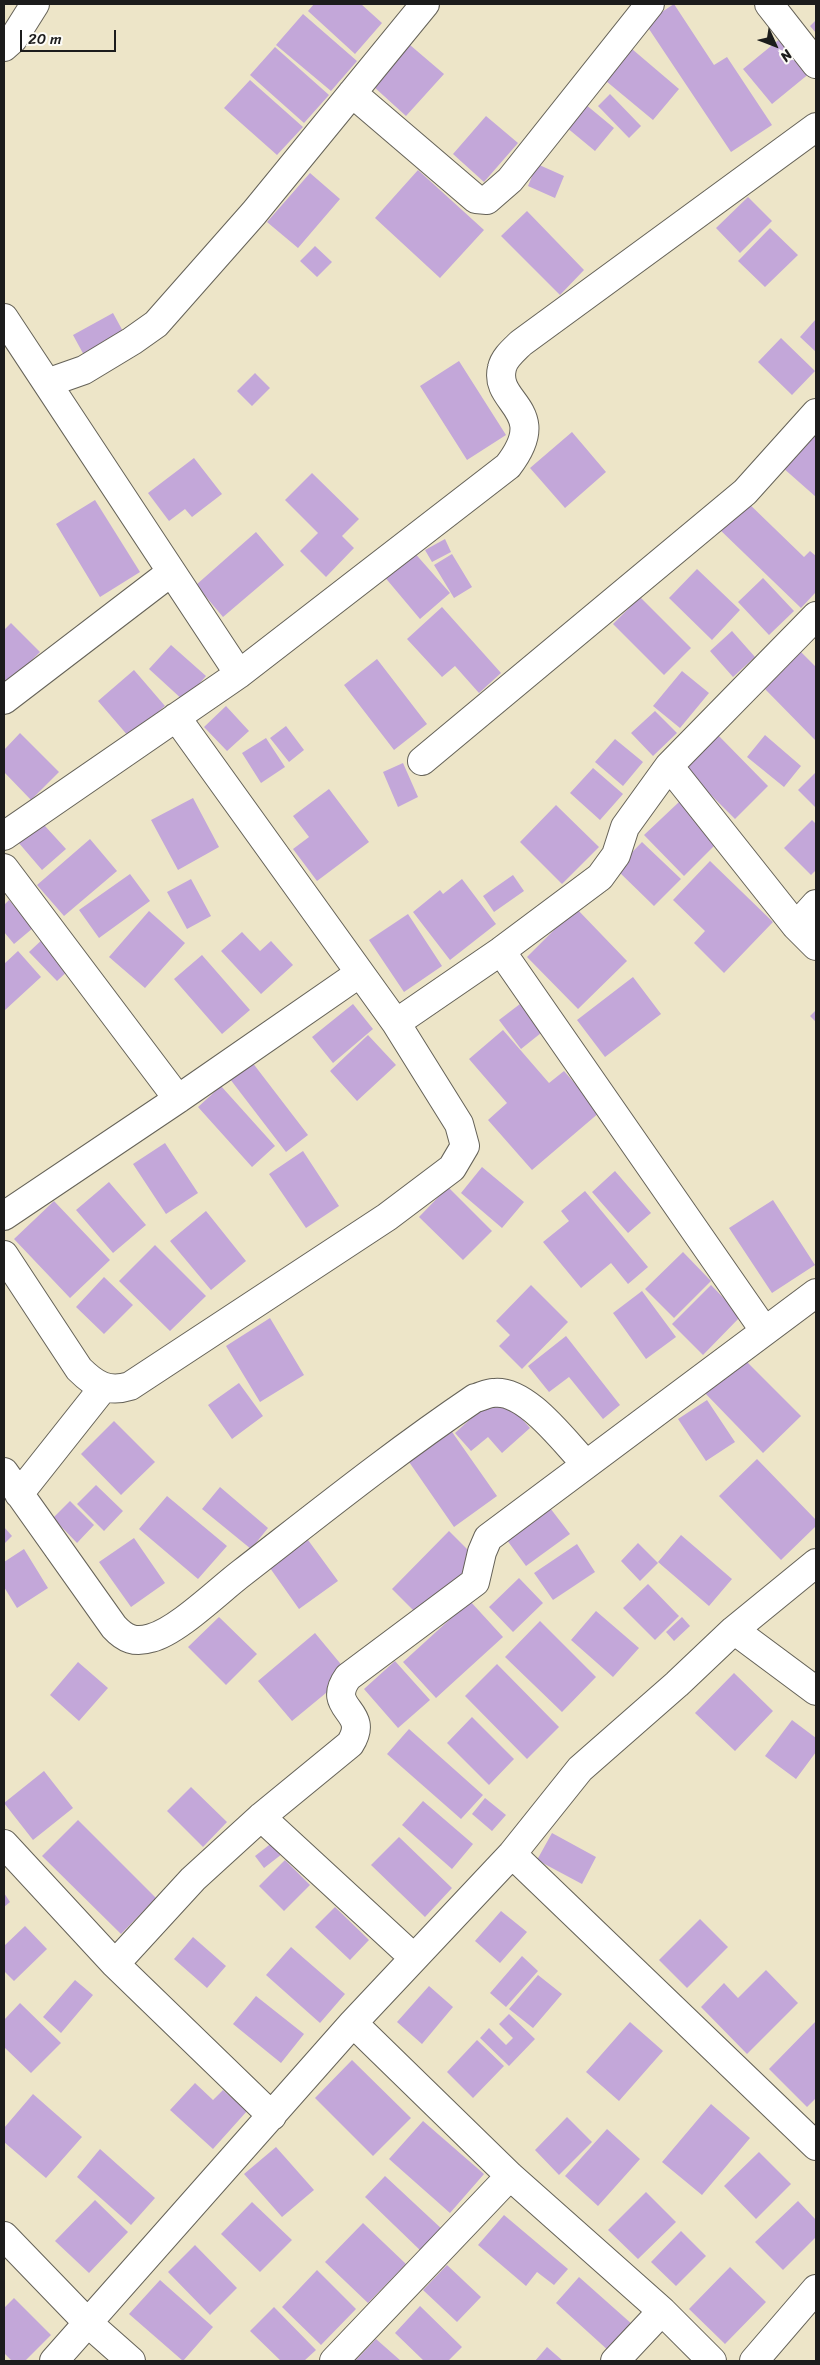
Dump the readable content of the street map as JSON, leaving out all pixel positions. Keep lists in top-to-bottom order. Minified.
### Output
{"scale_bar":"20 m","north":"bottom right"}
